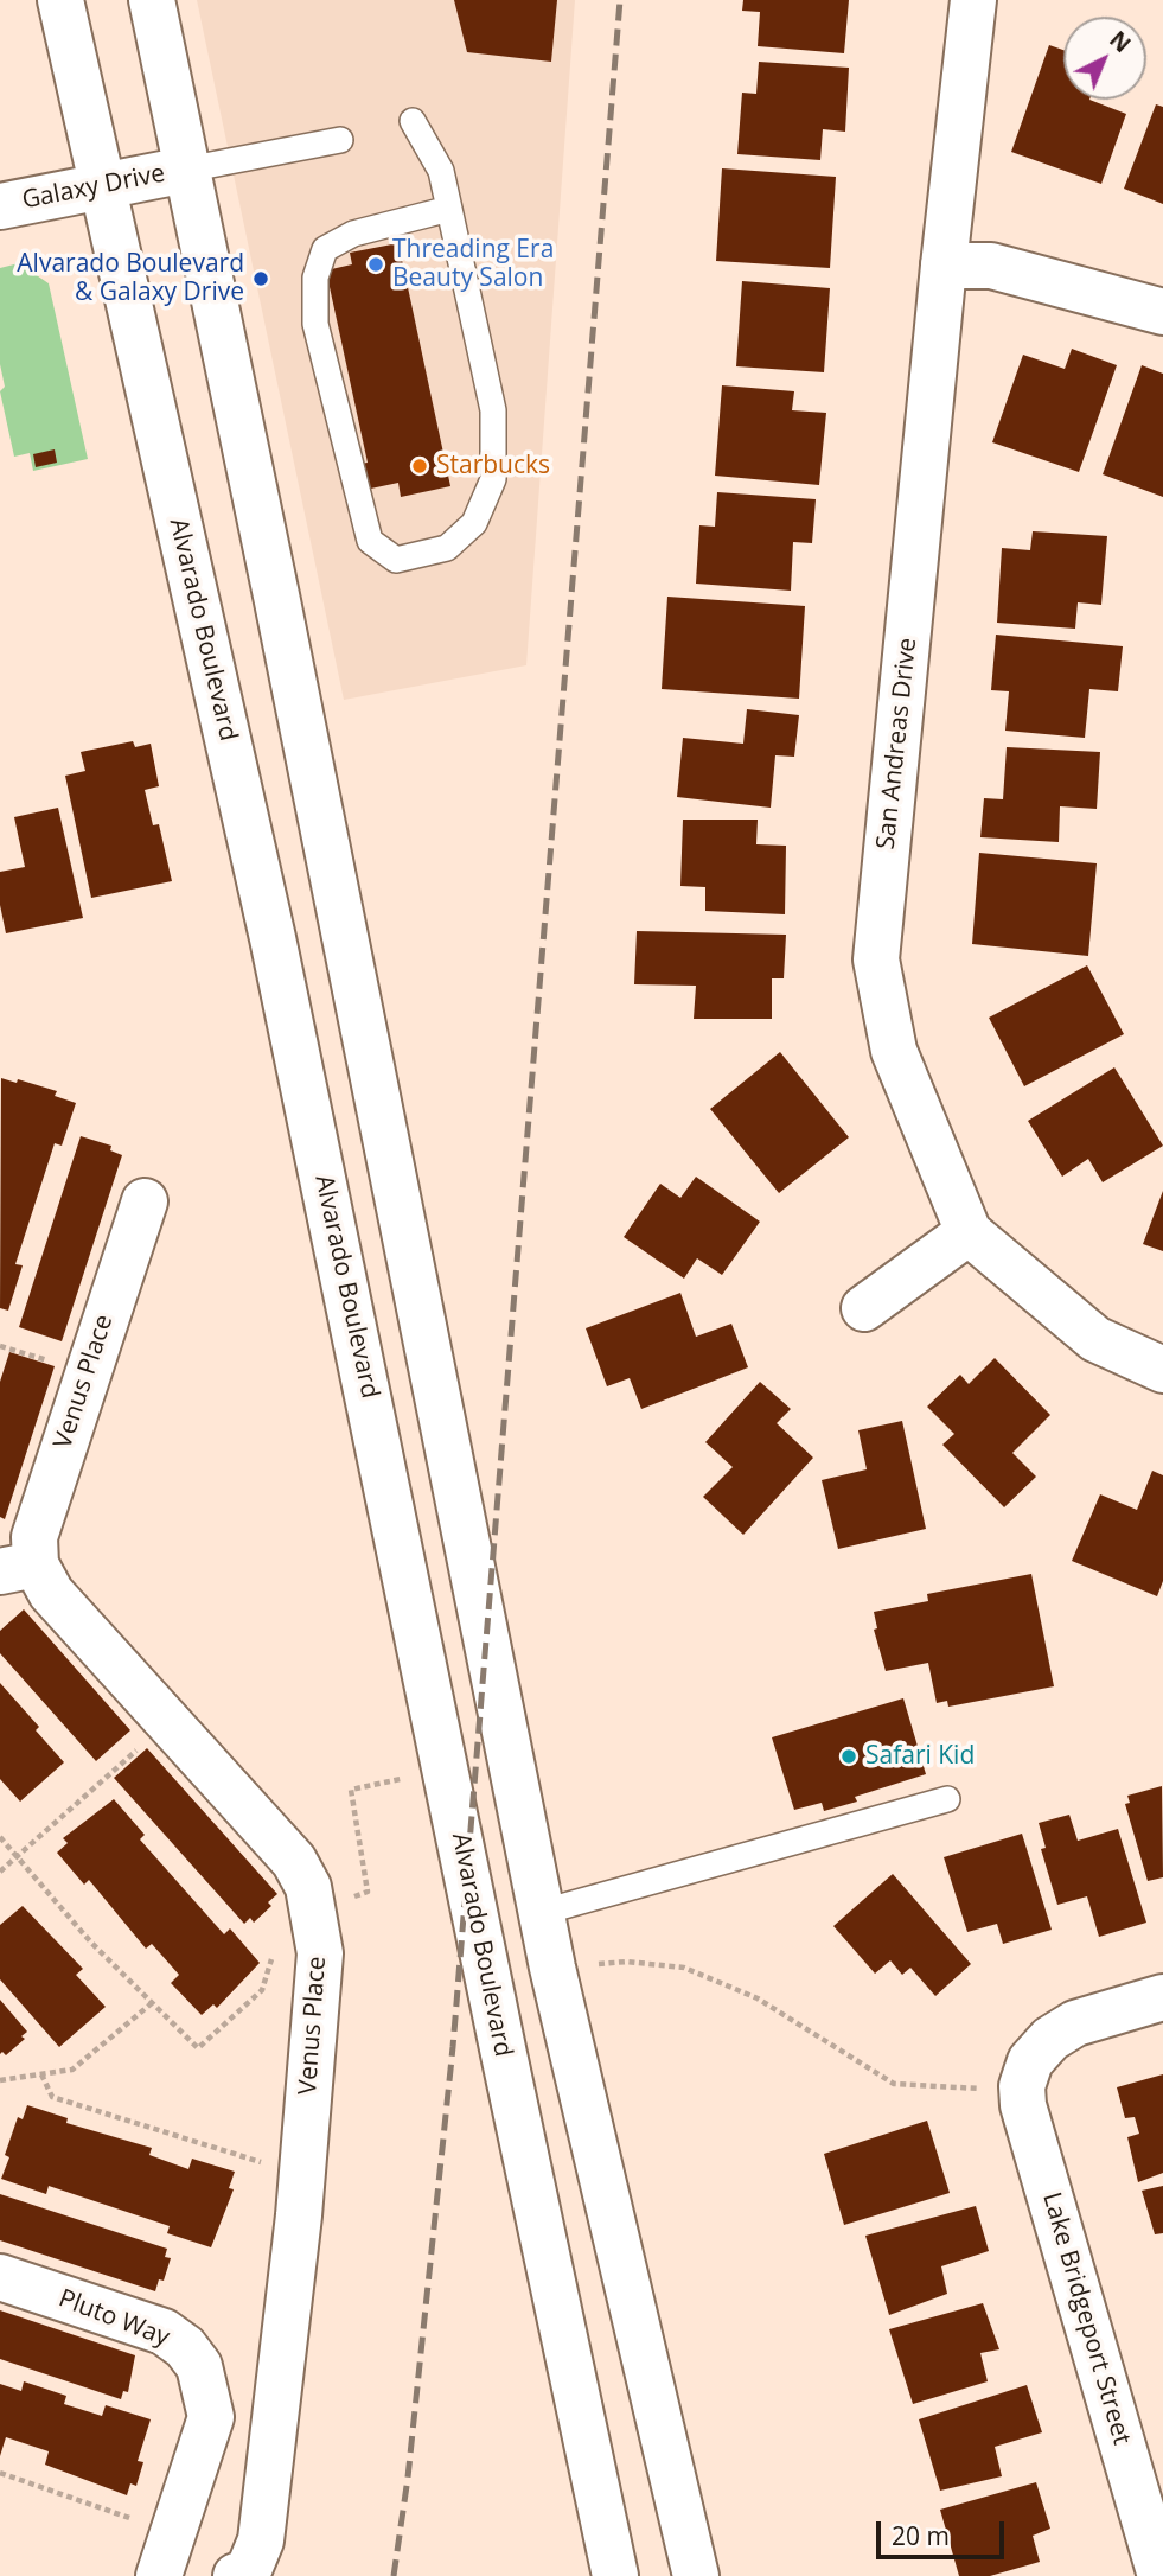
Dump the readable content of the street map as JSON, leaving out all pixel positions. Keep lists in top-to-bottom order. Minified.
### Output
{"streets":{"main road":["Galaxy Drive","Alvarado Boulevard","San Andreas Drive","Venus Place","Pluto Way","Lake Bridgeport Street"]},"crossings":[["Galaxy Drive","Alvarado Boulevard"]],"places":["Threading Era Beauty Salon","Alvarado Boulevard & Galaxy Drive","Starbucks","Safari Kid"],"scale_bar":"20 m","north":"top right"}
